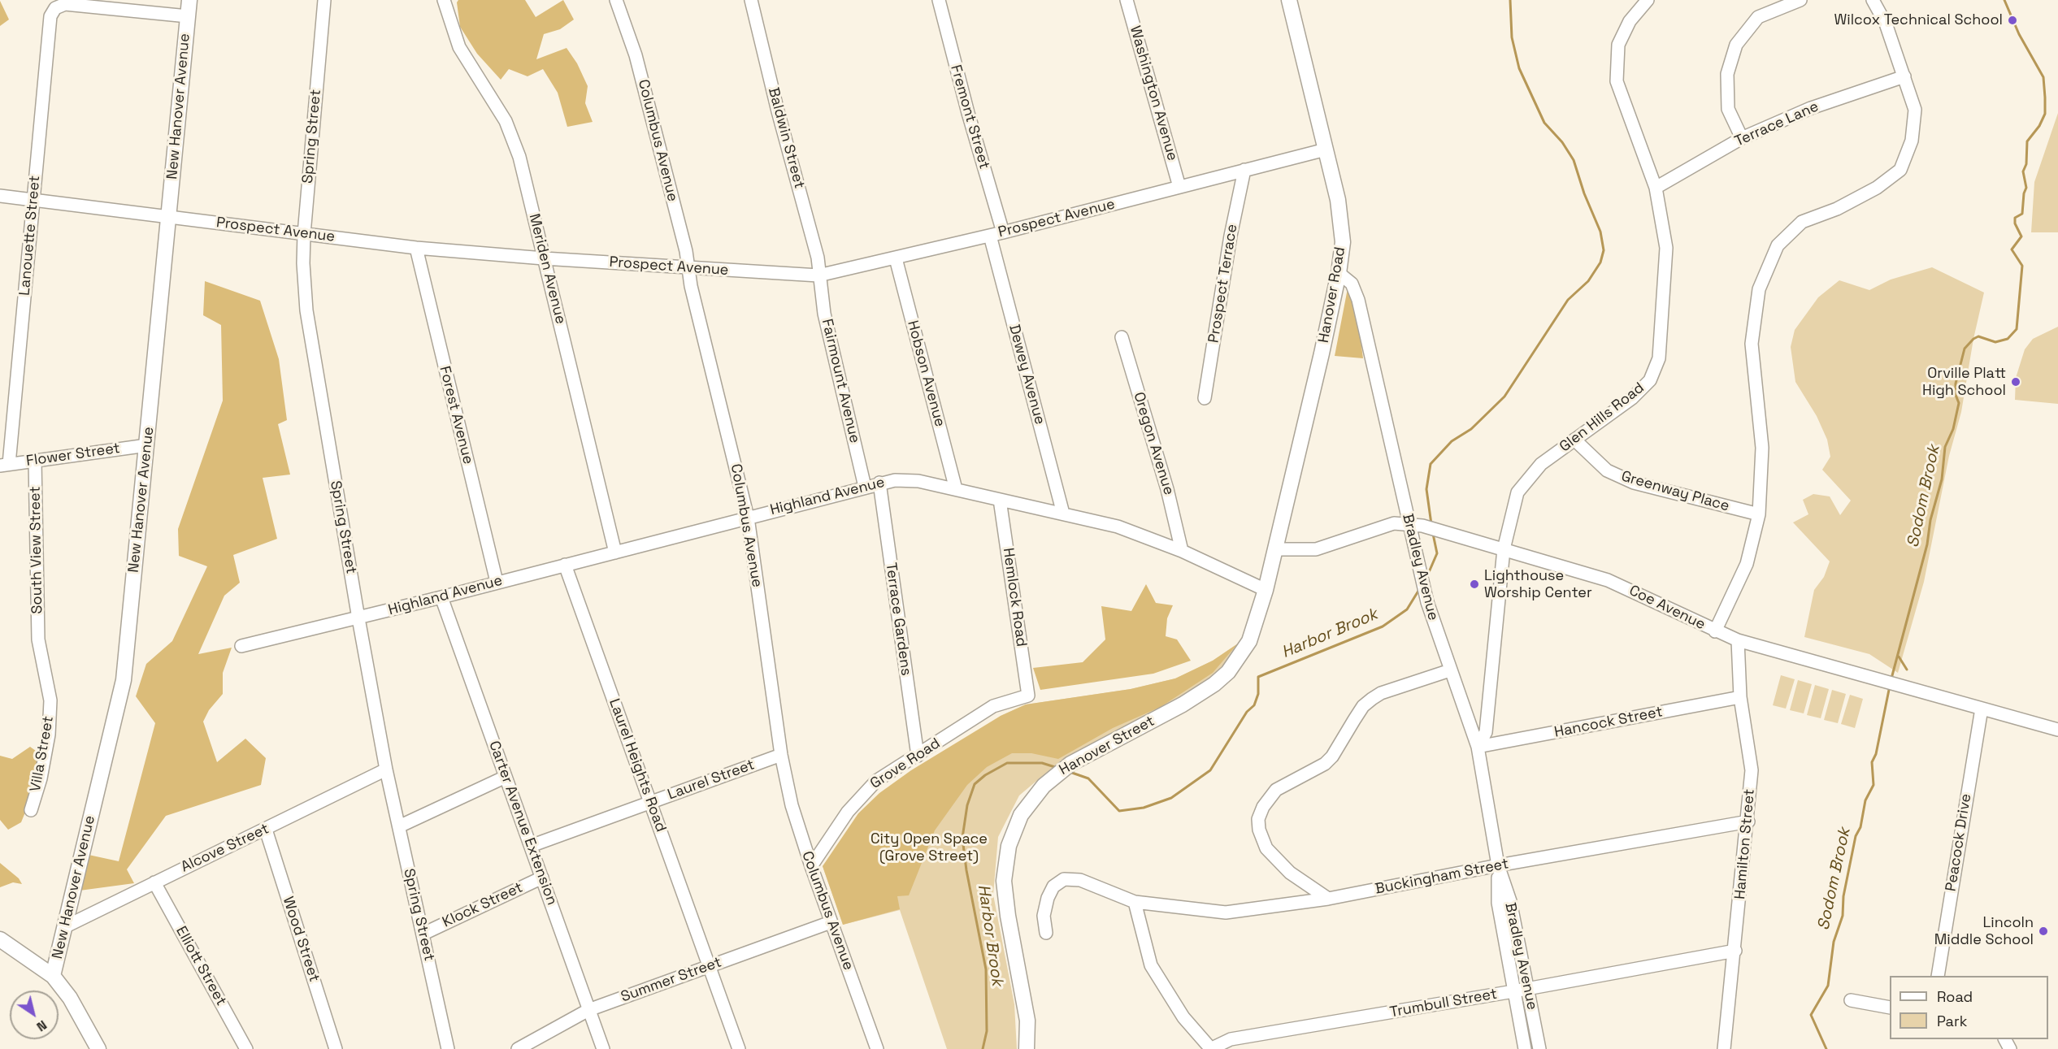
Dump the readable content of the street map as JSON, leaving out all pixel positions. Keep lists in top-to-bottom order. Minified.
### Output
{"streets":{"main road":["New Hanover Avenue","Hanover Road","Hanover Street"],"street":["Washington Avenue","Fremont Street","Terrace Lane","Spring Street","Baldwin Street","Columbus Avenue","Prospect Avenue","Lanouette Street","Meriden Avenue","Prospect Terrace","Hobson Avenue","Dewey Avenue","Fairmount Avenue","Forest Avenue","Glen Hills Road","Oregon Avenue","Flower Street","Greenway Place","Highland Avenue","South View Street","Bradley Avenue","Hemlock Road","Coe Avenue","Terrace Gardens","Hancock Street","Villa Street","Grove Road","Laurel Heights Road","Laurel Street","Carter Avenue Extension","Peacock Drive","Hamilton Street","Alcove Street","Buckingham Street","Klock Street","Wood Street","Elliott Street","Summer Street","Trumbull Street"]},"crossings":[["Washington Avenue","Prospect Avenue"],["New Hanover Avenue","Prospect Avenue"],["New Hanover Avenue","Lanouette Street"],["New Hanover Avenue","Flower Street"],["New Hanover Avenue","Alcove Street"],["Fremont Street","Prospect Avenue"],["Terrace Lane","Glen Hills Road"],["Spring Street","Prospect Avenue"],["Spring Street","Highland Avenue"],["Spring Street","Alcove Street"],["Spring Street","Klock Street"],["Baldwin Street","Prospect Avenue"],["Baldwin Street","Fairmount Avenue"],["Columbus Avenue","Prospect Avenue"],["Columbus Avenue","Highland Avenue"],["Columbus Avenue","Grove Road"],["Columbus Avenue","Laurel Street"],["Columbus Avenue","Summer Street"],["Prospect Avenue","Lanouette Street"],["Prospect Avenue","Meriden Avenue"],["Prospect Avenue","Prospect Terrace"],["Prospect Avenue","Hanover Road"],["Prospect Avenue","Hobson Avenue"],["Prospect Avenue","Dewey Avenue"],["Prospect Avenue","Fairmount Avenue"],["Prospect Avenue","Forest Avenue"],["Lanouette Street","Flower Street"],["Meriden Avenue","Highland Avenue"],["Hanover Road","Highland Avenue"],["Hanover Road","Bradley Avenue"],["Hanover Road","Coe Avenue"],["Hanover Road","Hanover Street"],["Hobson Avenue","Highland Avenue"],["Dewey Avenue","Highland Avenue"],["Fairmount Avenue","Highland Avenue"],["Forest Avenue","Highland Avenue"],["Glen Hills Road","Greenway Place"],["Glen Hills Road","Bradley Avenue"],["Glen Hills Road","Coe Avenue"],["Glen Hills Road","Hancock Street"],["Oregon Avenue","Highland Avenue"],["Flower Street","South View Street"],["Highland Avenue","Hemlock Road"],["Highland Avenue","Terrace Gardens"],["Highland Avenue","Hanover Street"],["Highland Avenue","Laurel Heights Road"],["Highland Avenue","Carter Avenue Extension"],["South View Street","Villa Street"],["Bradley Avenue","Coe Avenue"],["Bradley Avenue","Hancock Street"],["Bradley Avenue","Buckingham Street"],["Bradley Avenue","Trumbull Street"],["Hemlock Road","Grove Road"],["Coe Avenue","Peacock Drive"],["Coe Avenue","Hamilton Street"],["Terrace Gardens","Grove Road"],["Hancock Street","Hamilton Street"],["Laurel Heights Road","Laurel Street"],["Laurel Heights Road","Summer Street"],["Laurel Street","Carter Avenue Extension"],["Carter Avenue Extension","Klock Street"],["Carter Avenue Extension","Summer Street"],["Hamilton Street","Buckingham Street"],["Hamilton Street","Trumbull Street"],["Alcove Street","Wood Street"],["Alcove Street","Elliott Street"]],"water":["Sodom Brook","Harbor Brook"],"parks":["City Open Space (Grove Street)"],"places":["Wilcox Technical School","Orville Platt High School","Lighthouse Worship Center","Lincoln Middle School"],"legend":["Road","Park"],"north":"bottom right"}
